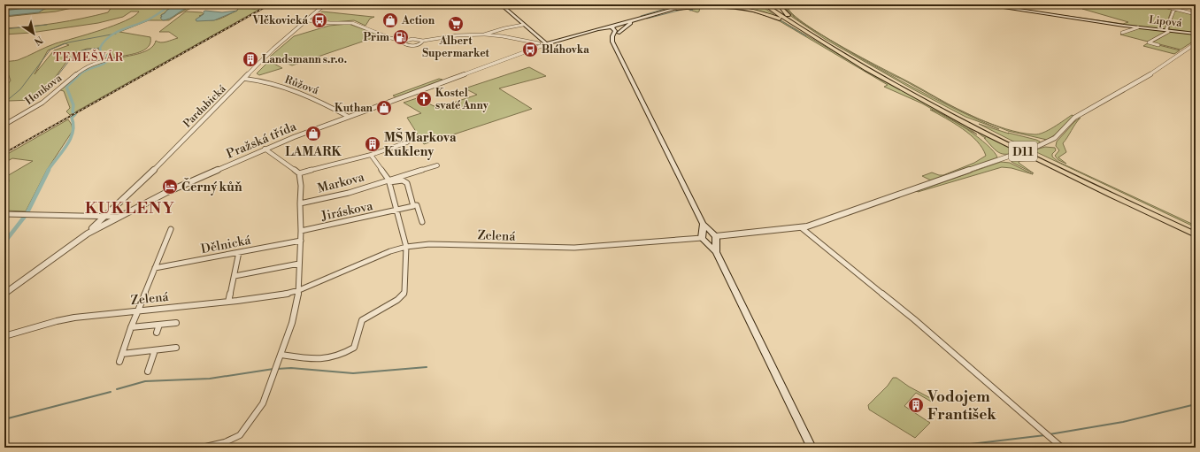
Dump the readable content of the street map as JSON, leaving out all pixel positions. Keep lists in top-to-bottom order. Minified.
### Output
{"streets":{"highway":["D11"],"main road":["Lipová"],"street":["Růžová","Honkova","Pardubická","Pražská třída","Markova","Jiráskova","Zelená","Dělnická"]},"crossings":[["Růžová","Pardubická"],["Růžová","Pražská třída"],["Pardubická","Pražská třída"],["Markova","Jiráskova"],["Markova","Zelená"]],"districts":["TEMEŠVÁR","KUKLENY"],"places":{"bus stop":["Vlčkovická","Bláhovka"],"shop":["Action","Kuthan","LAMARK"],"supermarket":["Albert Supermarket"],"fuel station":["Prim"],"building":["Landsmann s.r.o.","MŠ Markova Kukleny","Vodojem František"],"church":["Kostel svaté Anny"],"hotel":["Černý kůň"]},"north":"bottom right"}
